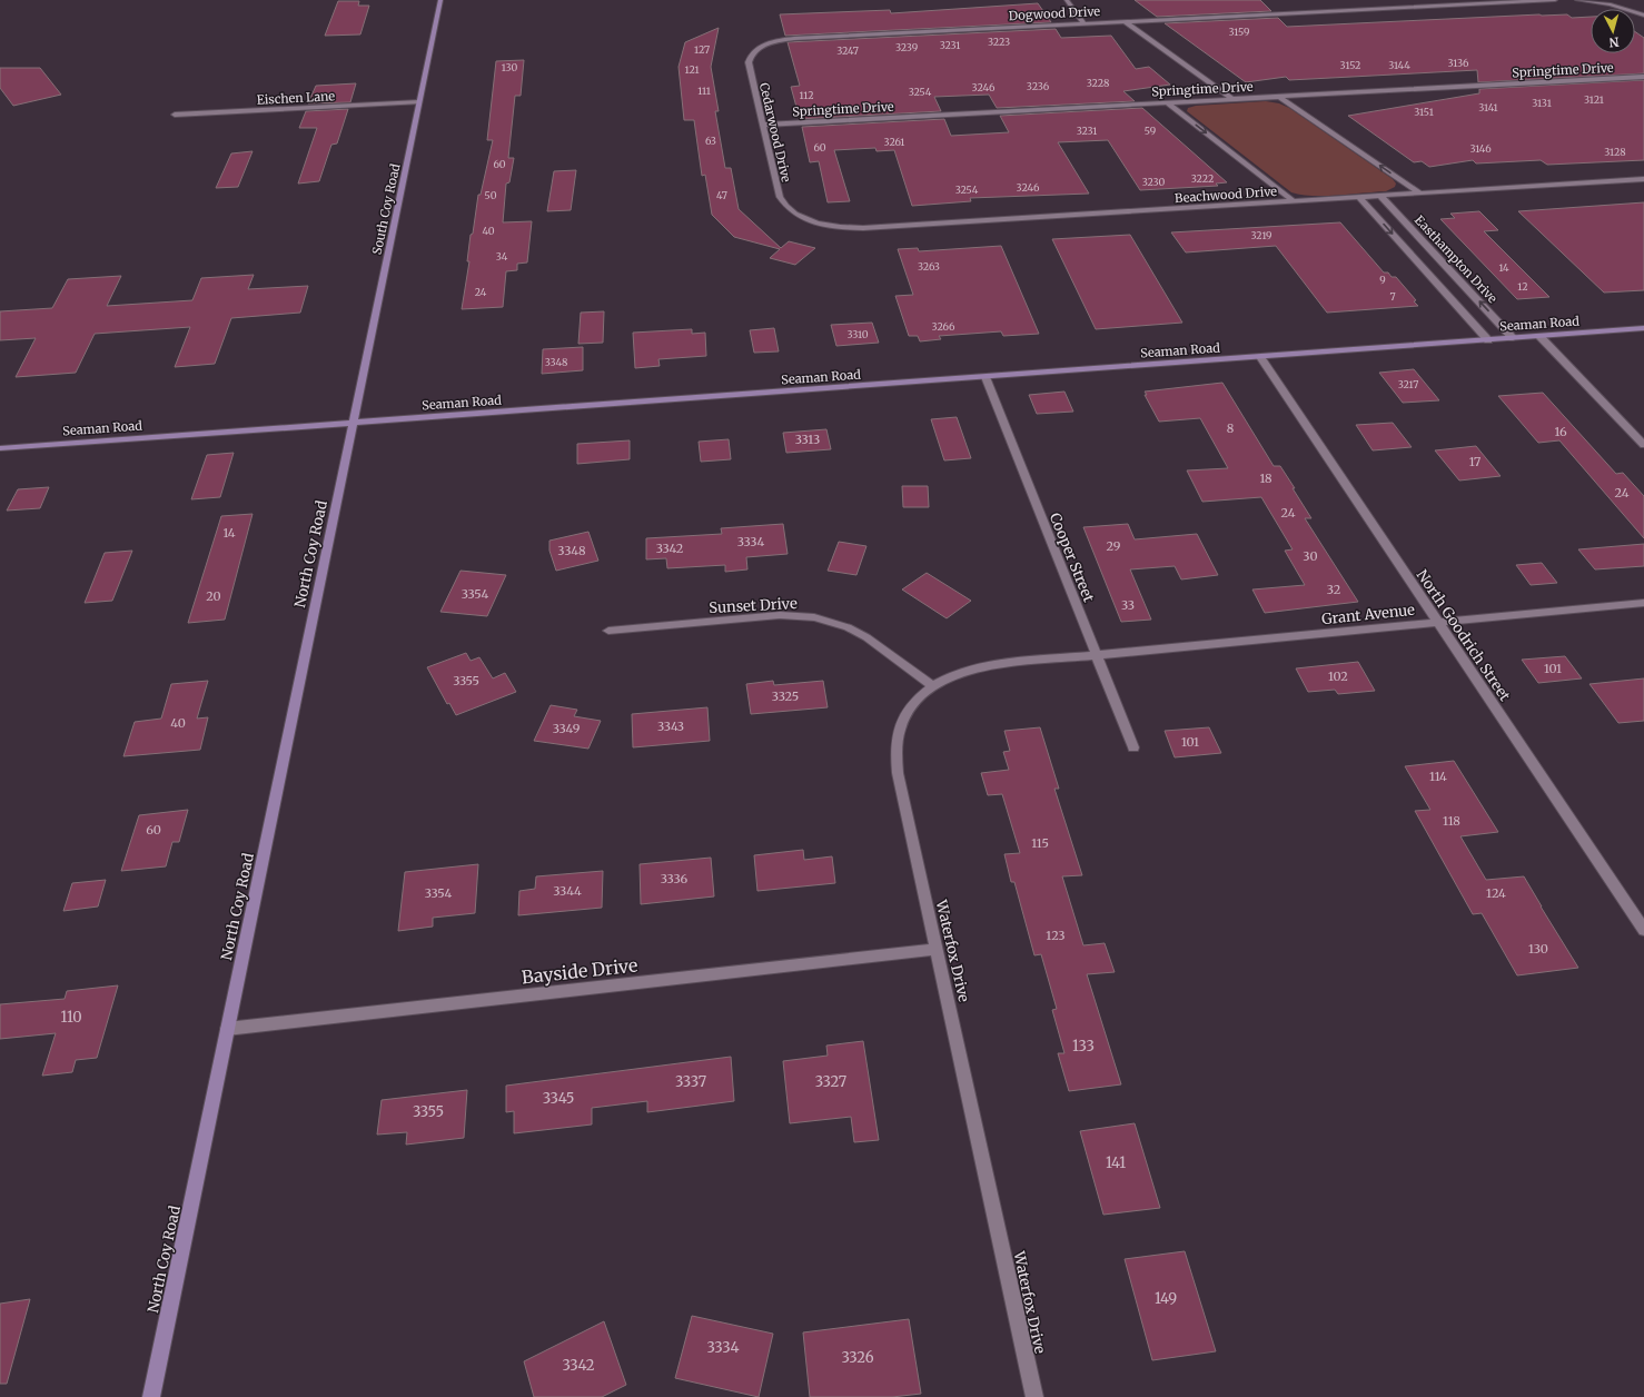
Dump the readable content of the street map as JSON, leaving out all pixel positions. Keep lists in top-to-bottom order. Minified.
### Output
{"streets":{"street":["Dogwood Drive","Springtime Drive","Eischen Lane","Cedarwood Drive","Beachwood Drive","South Coy Road","Easthampton Drive","Seaman Road","North Coy Road","Cooper Street","Sunset Drive","Grant Avenue","North Goodrich Street","Waterfox Drive","Bayside Drive"]},"crossings":[["Dogwood Drive","Cedarwood Drive"],["Springtime Drive","Cedarwood Drive"],["Springtime Drive","Easthampton Drive"],["Eischen Lane","South Coy Road"],["Cedarwood Drive","Beachwood Drive"],["Beachwood Drive","Easthampton Drive"],["South Coy Road","Seaman Road"],["South Coy Road","North Coy Road"],["Easthampton Drive","Seaman Road"],["Seaman Road","North Coy Road"],["Seaman Road","Cooper Street"],["Seaman Road","North Goodrich Street"],["North Coy Road","Bayside Drive"],["Cooper Street","Grant Avenue"],["Cooper Street","Waterfox Drive"],["Sunset Drive","Waterfox Drive"],["Grant Avenue","North Goodrich Street"],["Grant Avenue","Waterfox Drive"],["Waterfox Drive","Bayside Drive"]],"house_numbers":["3159","3223","3231","3239","127","3247","3136","3152","3144","130","121","3228","3236","3246","111","3254","112","3121","3131","3141","3151","3231","59","63","3261","60","3146","3128","60","3222","3230","3246","3254","50","47","40","3219","34","3263","14","9","12","24","7","3266","3310","3348","3217","8","16","3313","17","18","24","24","14","3334","29","3342","3348","30","32","3354","20","33","101","102","3355","3325","40","3343","3349","101","114","118","60","115","3336","3344","3354","124","123","130","110","133","3337","3327","3345","3355","141","149","3334","3326","3342"],"north":"bottom"}
